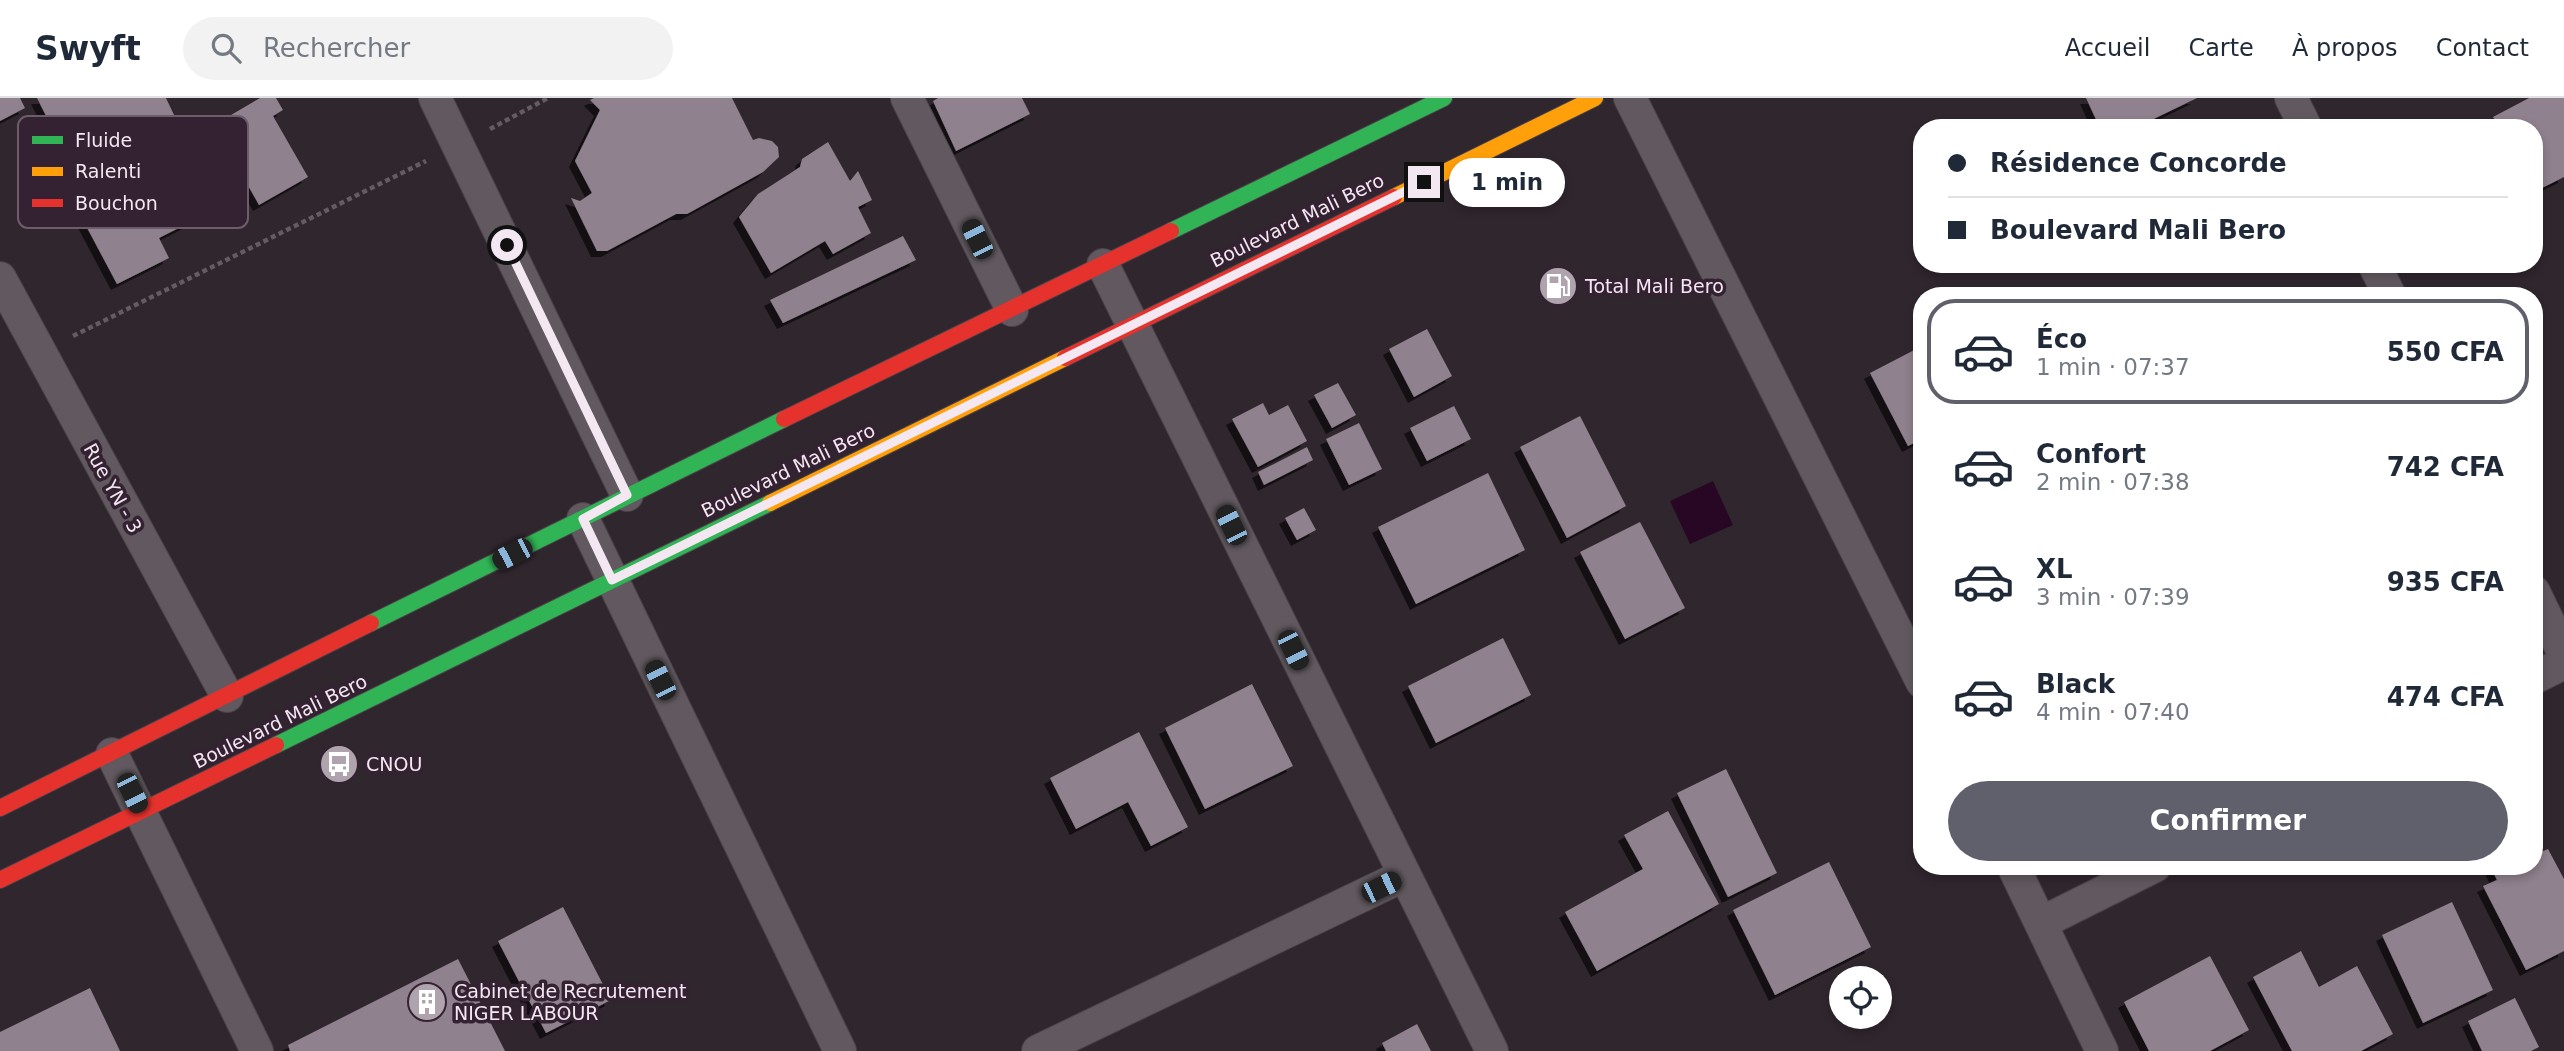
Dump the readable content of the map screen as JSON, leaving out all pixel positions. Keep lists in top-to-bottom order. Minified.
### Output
{"streets":{"main road":["Boulevard Mali Bero"],"street":["Rue YN - 3"]},"places":{"fuel station":["Total Mali Bero"],"bus stop":["CNOU"],"building":["Cabinet de Recrutement NIGER LABOUR"]},"legend":["Fluide","Ralenti","Bouchon"],"page":{"header":"Swyft","search":"Rechercher","nav":["Accueil","Carte","À propos","Contact"],"banner":["Résidence Concorde","Boulevard Mali Bero"],"bubble":"1 min","list":[{"name":"Éco","note":"1 min · 07:37","value":"550 CFA"},{"name":"Confort","note":"2 min · 07:38","value":"742 CFA"},{"name":"XL","note":"3 min · 07:39","value":"935 CFA"},{"name":"Black","note":"4 min · 07:40","value":"474 CFA"}],"buttons":"Confirmer"}}
